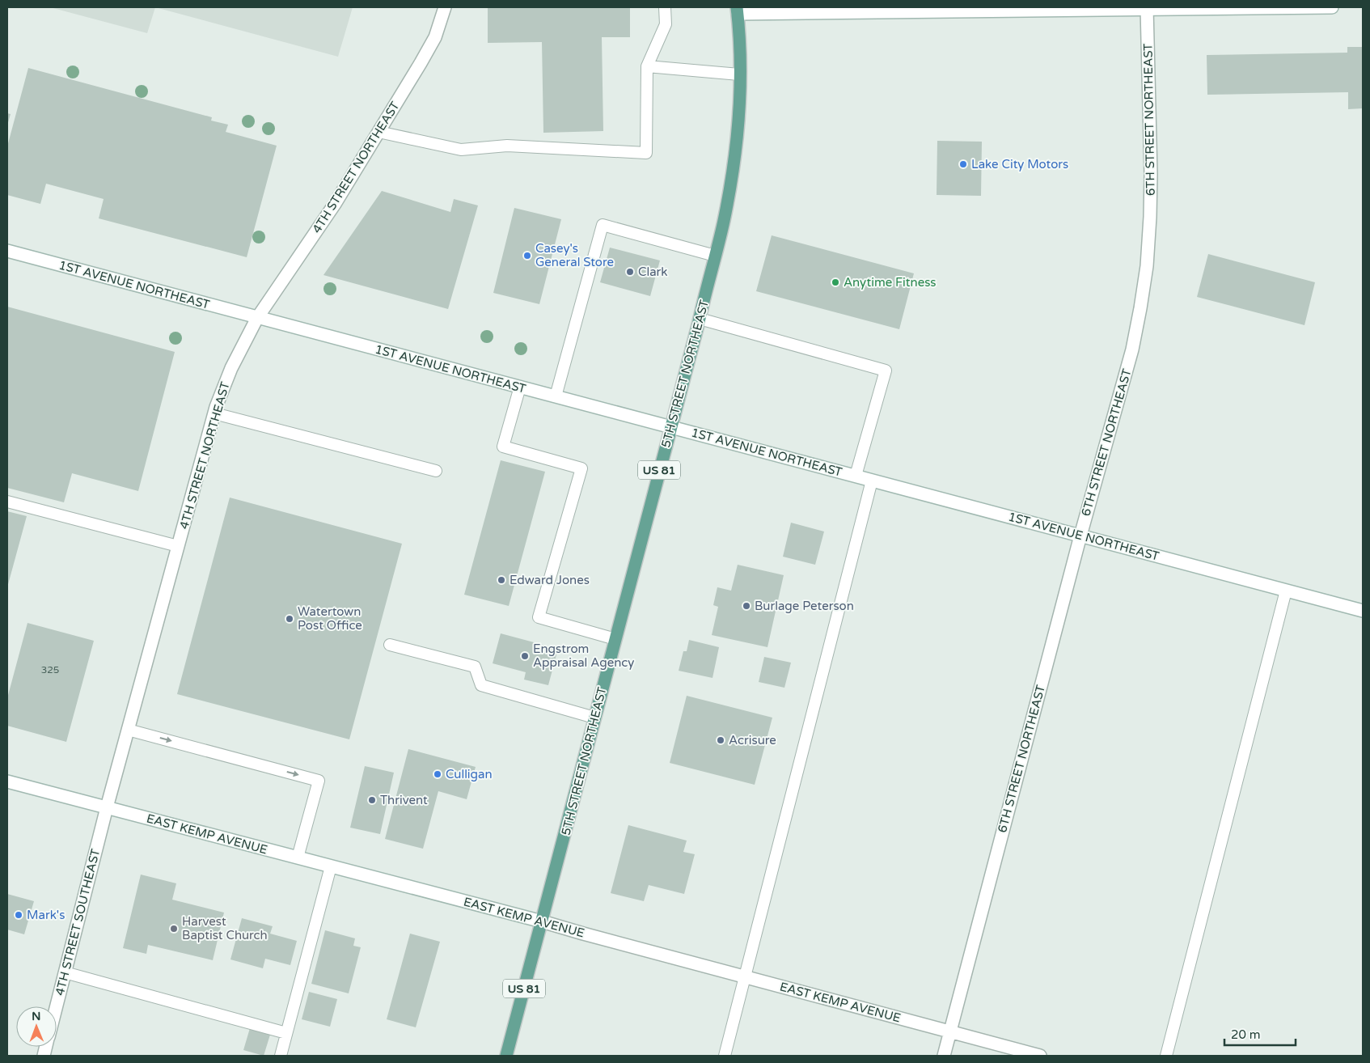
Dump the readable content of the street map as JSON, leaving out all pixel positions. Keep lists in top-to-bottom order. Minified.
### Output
{"streets":{"main road":["5TH STREET NORTHEAST","US 81"],"street":["6TH STREET NORTHEAST","4TH STREET NORTHEAST","1ST AVENUE NORTHEAST","EAST KEMP AVENUE","4TH STREET SOUTHEAST"]},"crossings":[["6TH STREET NORTHEAST","1ST AVENUE NORTHEAST"],["6TH STREET NORTHEAST","EAST KEMP AVENUE"],["4TH STREET NORTHEAST","1ST AVENUE NORTHEAST"],["4TH STREET NORTHEAST","EAST KEMP AVENUE"],["4TH STREET NORTHEAST","4TH STREET SOUTHEAST"],["1ST AVENUE NORTHEAST","5TH STREET NORTHEAST"],["5TH STREET NORTHEAST","US 81"],["5TH STREET NORTHEAST","EAST KEMP AVENUE"],["US 81","EAST KEMP AVENUE"],["EAST KEMP AVENUE","4TH STREET SOUTHEAST"]],"places":["Lake City Motors","Casey's General Store","Clark","Anytime Fitness","Edward Jones","Burlage Peterson","Watertown Post Office","Engstrom Appraisal Agency","Acrisure","Culligan","Thrivent","Mark's","Harvest Baptist Church"],"house_numbers":["325"],"scale_bar":"20 m","north":"top"}
